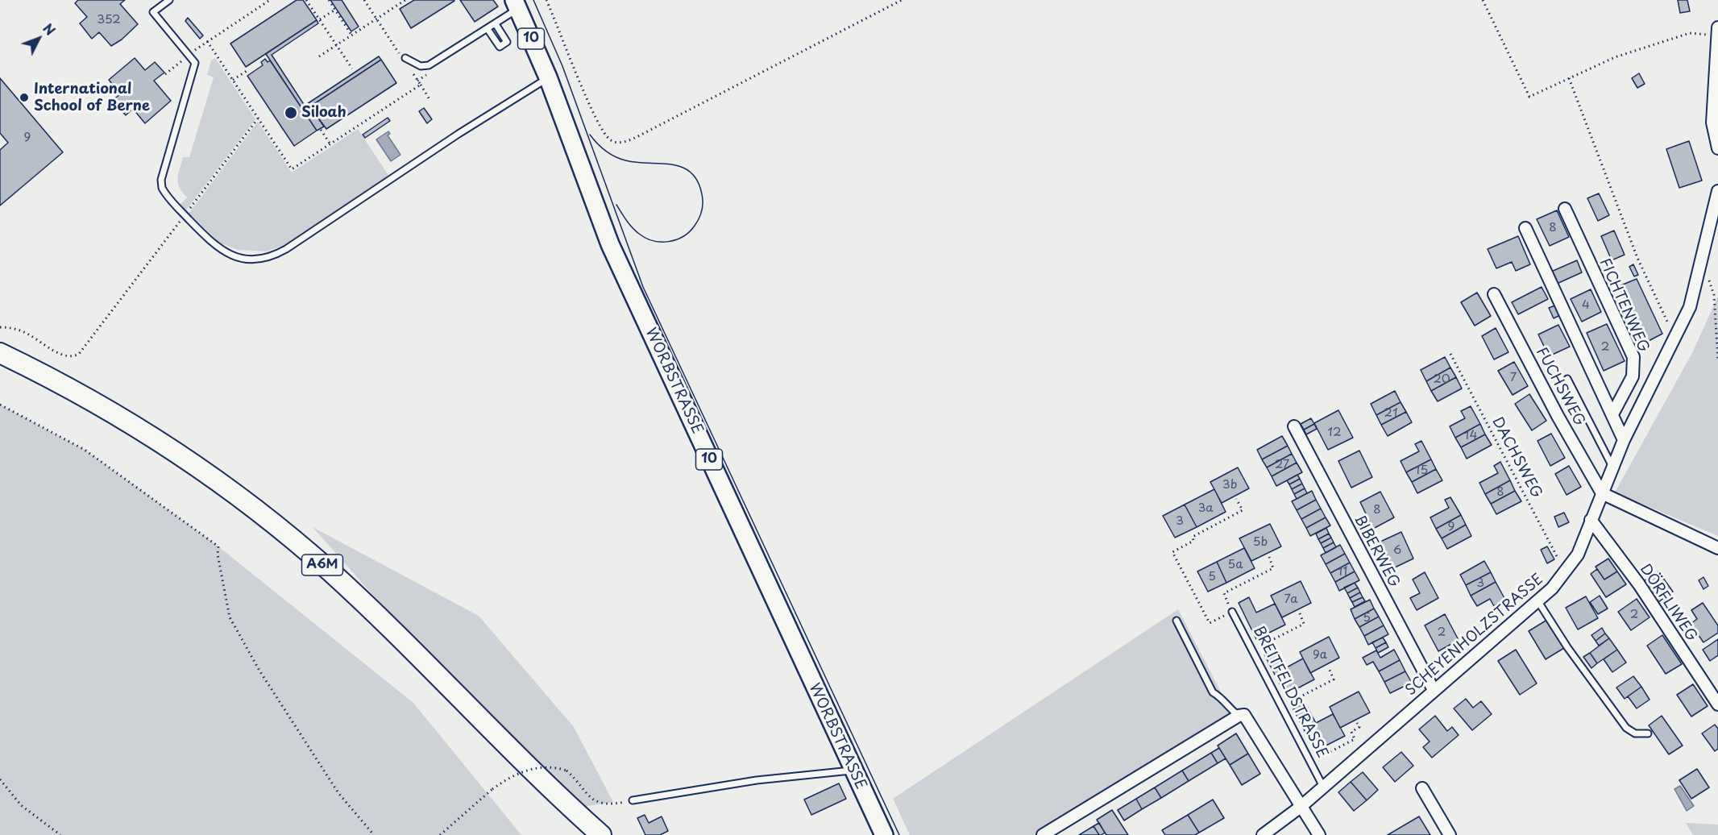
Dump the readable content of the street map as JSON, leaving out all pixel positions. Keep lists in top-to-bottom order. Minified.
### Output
{"streets":{"highway":["A6M"],"main road":["10","WORBSTRASSE"],"street":["FICHTENWEG","FUCHSWEG","BIBERWEG","DÖRFLIWEG","SCHEYENHOLZSTRASSE"],"lane":["BREITFELDSTRASSE"],"path":["DACHSWEG"]},"crossings":[["FUCHSWEG","SCHEYENHOLZSTRASSE"],["DACHSWEG","SCHEYENHOLZSTRASSE"],["BIBERWEG","SCHEYENHOLZSTRASSE"],["DÖRFLIWEG","SCHEYENHOLZSTRASSE"],["SCHEYENHOLZSTRASSE","BREITFELDSTRASSE"]],"places":["International School of Berne","Siloah"],"house_numbers":["352","9","8","4","2","7","20","21","12","14","27","15","3b","8","3a","8","3","9","5b","6","5a","11","5","3","7a","2","5","2","9a"],"north":"top right"}
